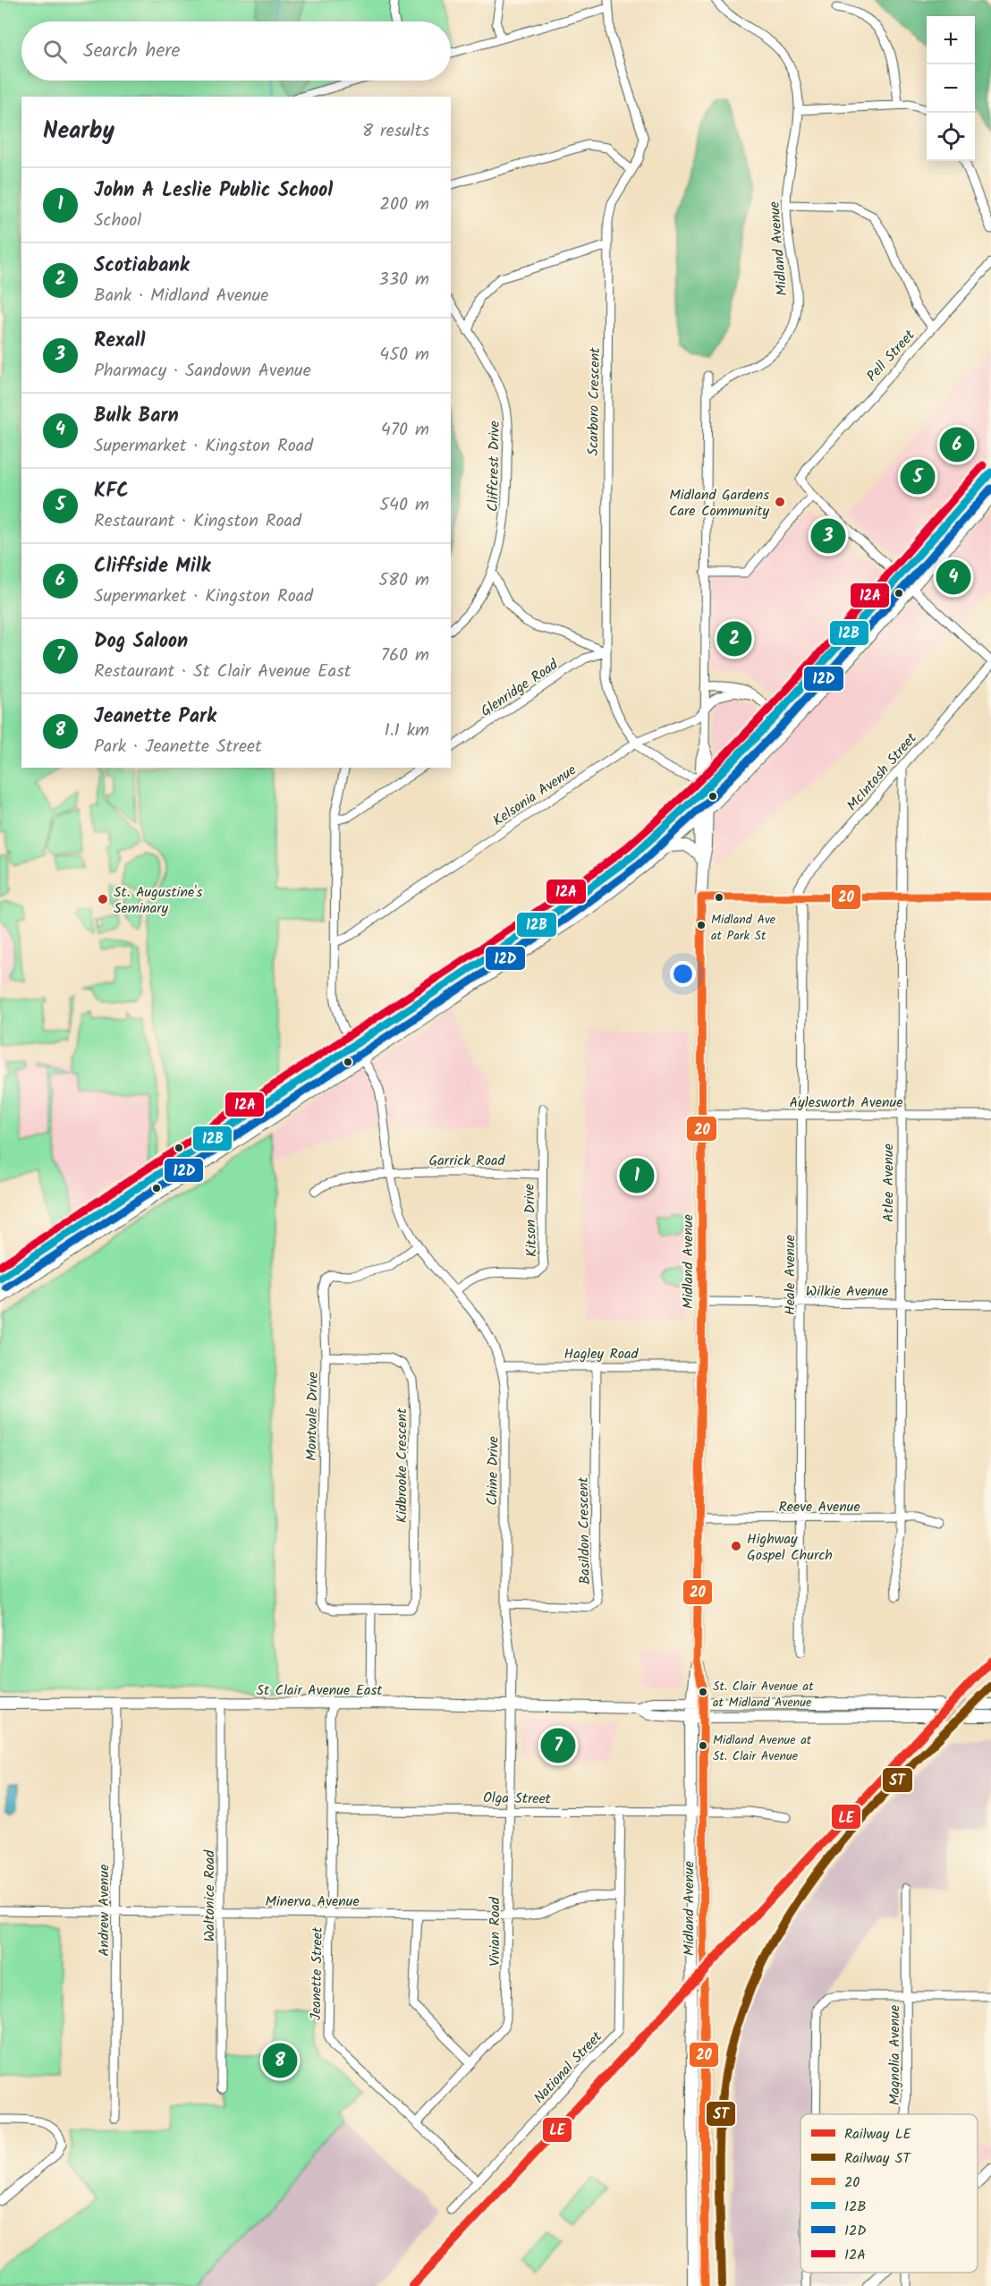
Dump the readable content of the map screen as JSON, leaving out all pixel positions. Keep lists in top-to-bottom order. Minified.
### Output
{"streets":{"main road":["Midland Avenue","St Clair Avenue East"],"street":["Pell Street","Scarboro Crescent","Cliffcrest Drive","Glenridge Road","McIntosh Street","Kelsonia Avenue","Aylesworth Avenue","Garrick Road","Atlee Avenue","Kitson Drive","Heale Avenue","Wilkie Avenue","Hagley Road","Montvale Drive","Kidbrooke Crescent","Chine Drive","Reeve Avenue","Basildon Crescent","Olga Street","Waltonice Road","Minerva Avenue","Andrew Avenue","Vivian Road","Jeanette Street","Magnolia Avenue","National Street"]},"crossings":[["Midland Avenue","Kelsonia Avenue"],["Midland Avenue","Aylesworth Avenue"],["Midland Avenue","Wilkie Avenue"],["Midland Avenue","Hagley Road"],["Midland Avenue","Reeve Avenue"],["Midland Avenue","St Clair Avenue East"],["Midland Avenue","Olga Street"],["Scarboro Crescent","Glenridge Road"],["Scarboro Crescent","Kelsonia Avenue"],["McIntosh Street","Atlee Avenue"],["McIntosh Street","Heale Avenue"],["Kelsonia Avenue","Chine Drive"],["Aylesworth Avenue","Atlee Avenue"],["Aylesworth Avenue","Heale Avenue"],["Garrick Road","Kitson Drive"],["Garrick Road","Chine Drive"],["Atlee Avenue","Wilkie Avenue"],["Atlee Avenue","Reeve Avenue"],["Kitson Drive","Chine Drive"],["Heale Avenue","Wilkie Avenue"],["Heale Avenue","Reeve Avenue"],["Hagley Road","Chine Drive"],["Hagley Road","Basildon Crescent"],["Montvale Drive","Kidbrooke Crescent"],["Montvale Drive","Chine Drive"],["Chine Drive","Basildon Crescent"],["Chine Drive","St Clair Avenue East"],["Chine Drive","Vivian Road"],["St Clair Avenue East","Waltonice Road"],["St Clair Avenue East","Andrew Avenue"],["St Clair Avenue East","Vivian Road"],["St Clair Avenue East","Jeanette Street"],["Olga Street","Vivian Road"],["Olga Street","Jeanette Street"],["Olga Street","National Street"],["Waltonice Road","Minerva Avenue"],["Minerva Avenue","Andrew Avenue"],["Minerva Avenue","Vivian Road"],["Minerva Avenue","Jeanette Street"],["Minerva Avenue","National Street"],["Vivian Road","Jeanette Street"],["Jeanette Street","National Street"]],"places":["Midland Gardens Care Community","St. Augustine's Seminary","Midland Ave at Park St","Highway Gospel Church","St. Clair Avenue at at Midland Avenue","Midland Avenue at St. Clair Avenue"],"lines":["transit line 12A","transit line 12B","transit line 12D","transit line 20","rail line LE","rail line ST"],"legend":["Railway LE","Railway ST","20","12B","12D","12A"],"page":{"map_buttons":["+","−"],"search":"Search here","heading":["Nearby","8 results"],"list":[{"mark":"1","name":"John A Leslie Public School","note":"School","value":"200 m"},{"mark":"2","name":"Scotiabank","note":"Bank · Midland Avenue","value":"330 m"},{"mark":"3","name":"Rexall","note":"Pharmacy · Sandown Avenue","value":"450 m"},{"mark":"4","name":"Bulk Barn","note":"Supermarket · Kingston Road","value":"470 m"},{"mark":"5","name":"KFC","note":"Restaurant · Kingston Road","value":"540 m"},{"mark":"6","name":"Cliffside Milk","note":"Supermarket · Kingston Road","value":"580 m"},{"mark":"7","name":"Dog Saloon","note":"Restaurant · St Clair Avenue East","value":"760 m"},{"mark":"8","name":"Jeanette Park","note":"Park · Jeanette Street","value":"1.1 km"}],"pins":["6","5","3","4","2","1","7","8"]}}
